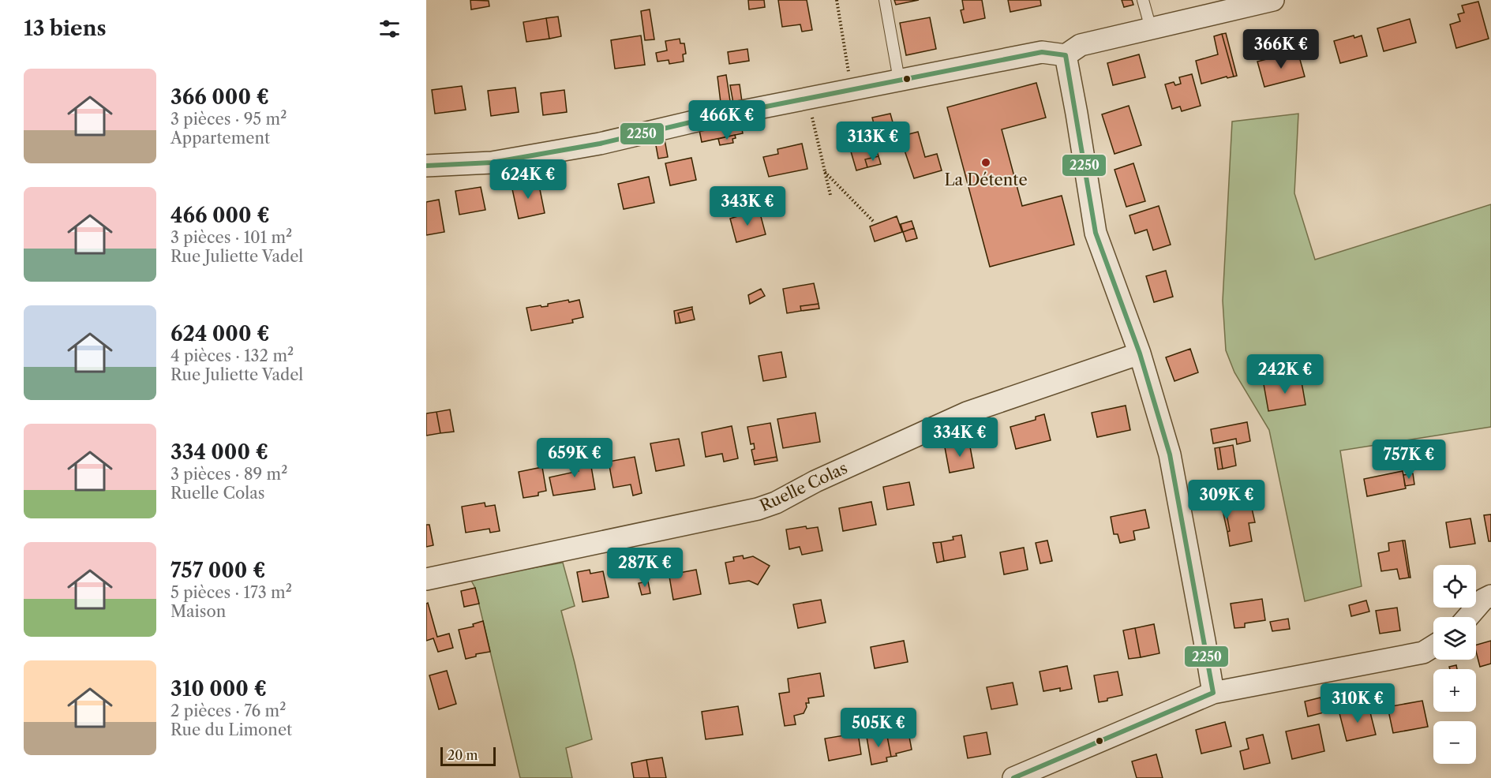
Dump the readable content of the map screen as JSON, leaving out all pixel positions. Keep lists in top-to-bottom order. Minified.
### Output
{"streets":{"street":["Ruelle Colas"]},"places":["La Détente"],"lines":["transit line 2250"],"scale_bar":"20 m","page":{"heading":"13 biens","price":["366K €","466K €","313K €","624K €","343K €","242K €","334K €","659K €","757K €","309K €","287K €","310K €","505K €"],"list":[{"name":"366 000 €","note":"3 pièces · 95 m² · Appartement"},{"name":"466 000 €","note":"3 pièces · 101 m² · Rue Juliette Vadel"},{"name":"624 000 €","note":"4 pièces · 132 m² · Rue Juliette Vadel"},{"name":"334 000 €","note":"3 pièces · 89 m² · Ruelle Colas"},{"name":"757 000 €","note":"5 pièces · 173 m² · Maison"},{"name":"310 000 €","note":"2 pièces · 76 m² · Rue du Limonet"}],"map_buttons":["+","−"],"scale":"20 m"}}
